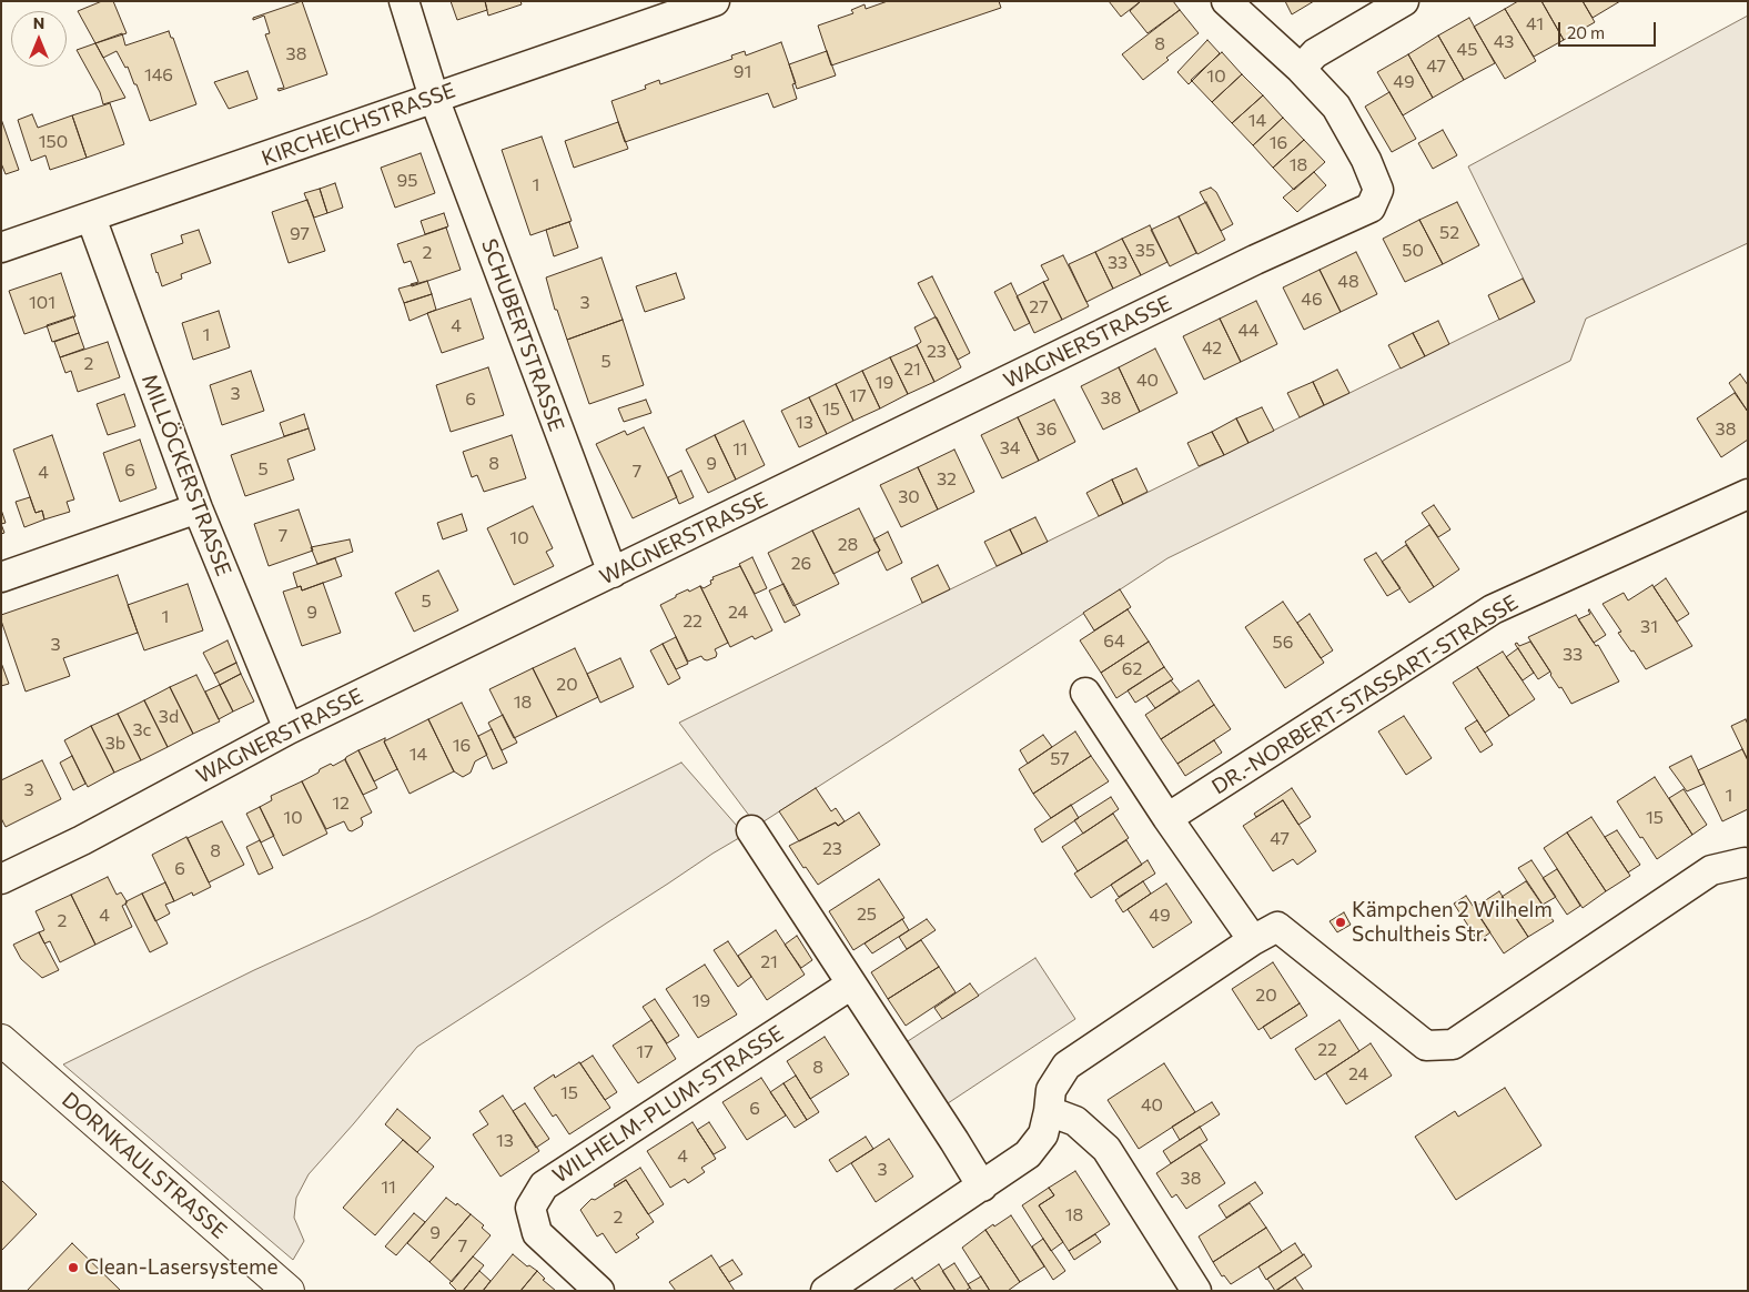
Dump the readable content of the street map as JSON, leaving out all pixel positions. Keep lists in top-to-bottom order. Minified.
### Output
{"streets":{"street":["KIRCHEICHSTRASSE","SCHUBERTSTRASSE","WAGNERSTRASSE","MILLÖCKERSTRASSE","DR.-NORBERT-STASSART-STRASSE","WILHELM-PLUM-STRASSE","DORNKAULSTRASSE"]},"crossings":[["KIRCHEICHSTRASSE","SCHUBERTSTRASSE"],["KIRCHEICHSTRASSE","MILLÖCKERSTRASSE"],["SCHUBERTSTRASSE","WAGNERSTRASSE"],["WAGNERSTRASSE","MILLÖCKERSTRASSE"]],"places":["Kämpchen 2 Wilhelm Schultheis Str.","Clean-Lasersysteme"],"house_numbers":["41","43","8","45","38","47","91","146","10","49","14","150","16","18","95","1","52","97","35","50","2","33","48","46","101","3","27","4","44","1","42","23","5","2","21","40","19","3","17","38","6","15","13","36","38","34","11","8","9","5","6","7","4","32","30","7","10","28","26","5","9","24","1","22","31","64","56","3","33","62","20","18","3d","3c","3b","16","14","57","3","1","12","10","15","47","23","8","6","25","4","49","2","21","20","19","22","17","8","24","15","40","6","13","4","3","38","11","18","2","9","7"],"scale_bar":"20 m","north":"top"}
